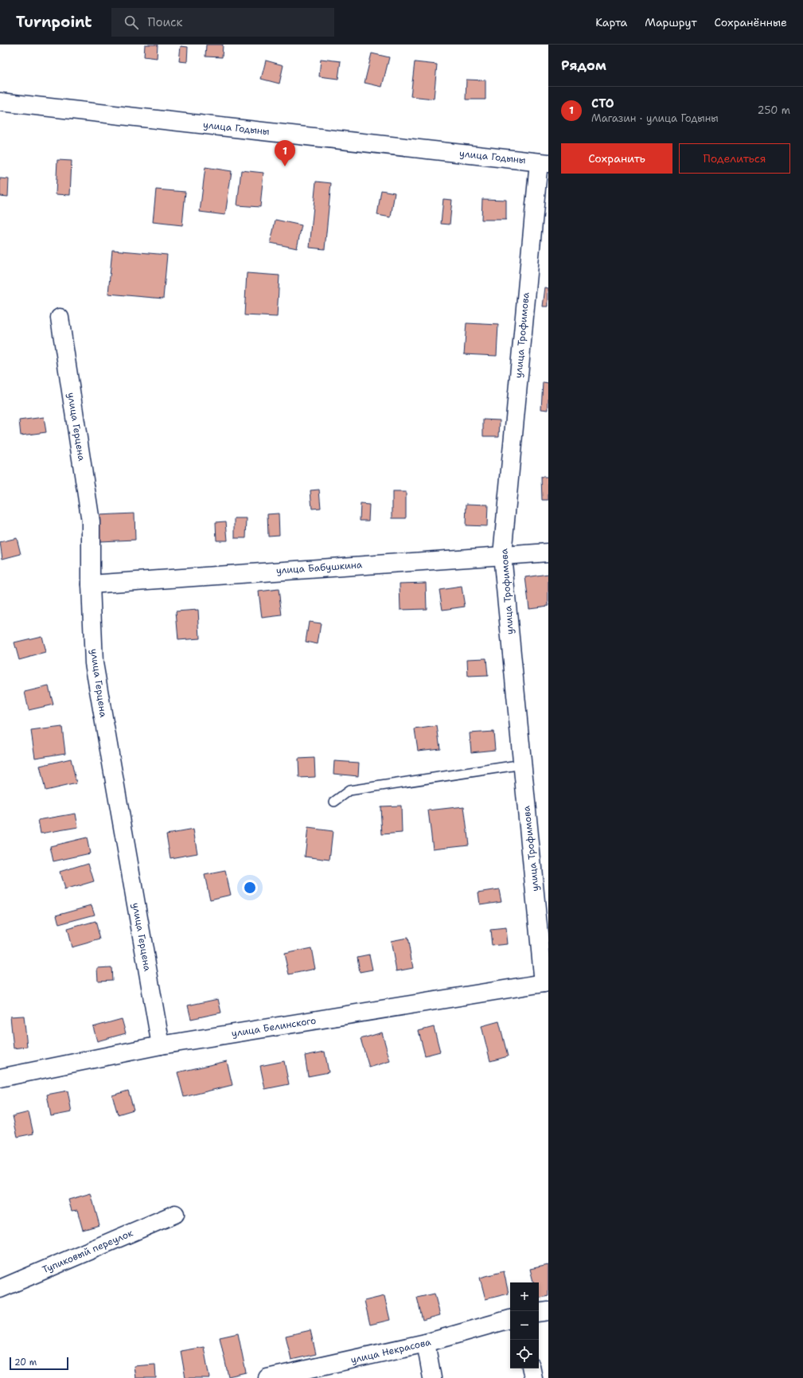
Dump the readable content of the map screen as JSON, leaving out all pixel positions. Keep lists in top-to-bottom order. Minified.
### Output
{"streets":{"street":["улица Годыны","улица Трофимова","улица Герцена","улица Бабушкина","улица Белинского","Тупиковый переулок","улица Некрасова"]},"crossings":[["улица Годыны","улица Трофимова"],["улица Трофимова","улица Бабушкина"],["улица Трофимова","улица Белинского"],["улица Герцена","улица Бабушкина"],["улица Герцена","улица Белинского"]],"scale_bar":"20 m","page":{"header":"Turnpoint","search":"Поиск","nav":["Карта","Маршрут","Сохранённые"],"heading":"Рядом","list":[{"mark":"1","name":"СТО","note":"Магазин · улица Годыны","value":"250 m"}],"buttons":["Сохранить","Поделиться"],"pins":"1","map_buttons":["+","−"],"scale":"20 m"}}
